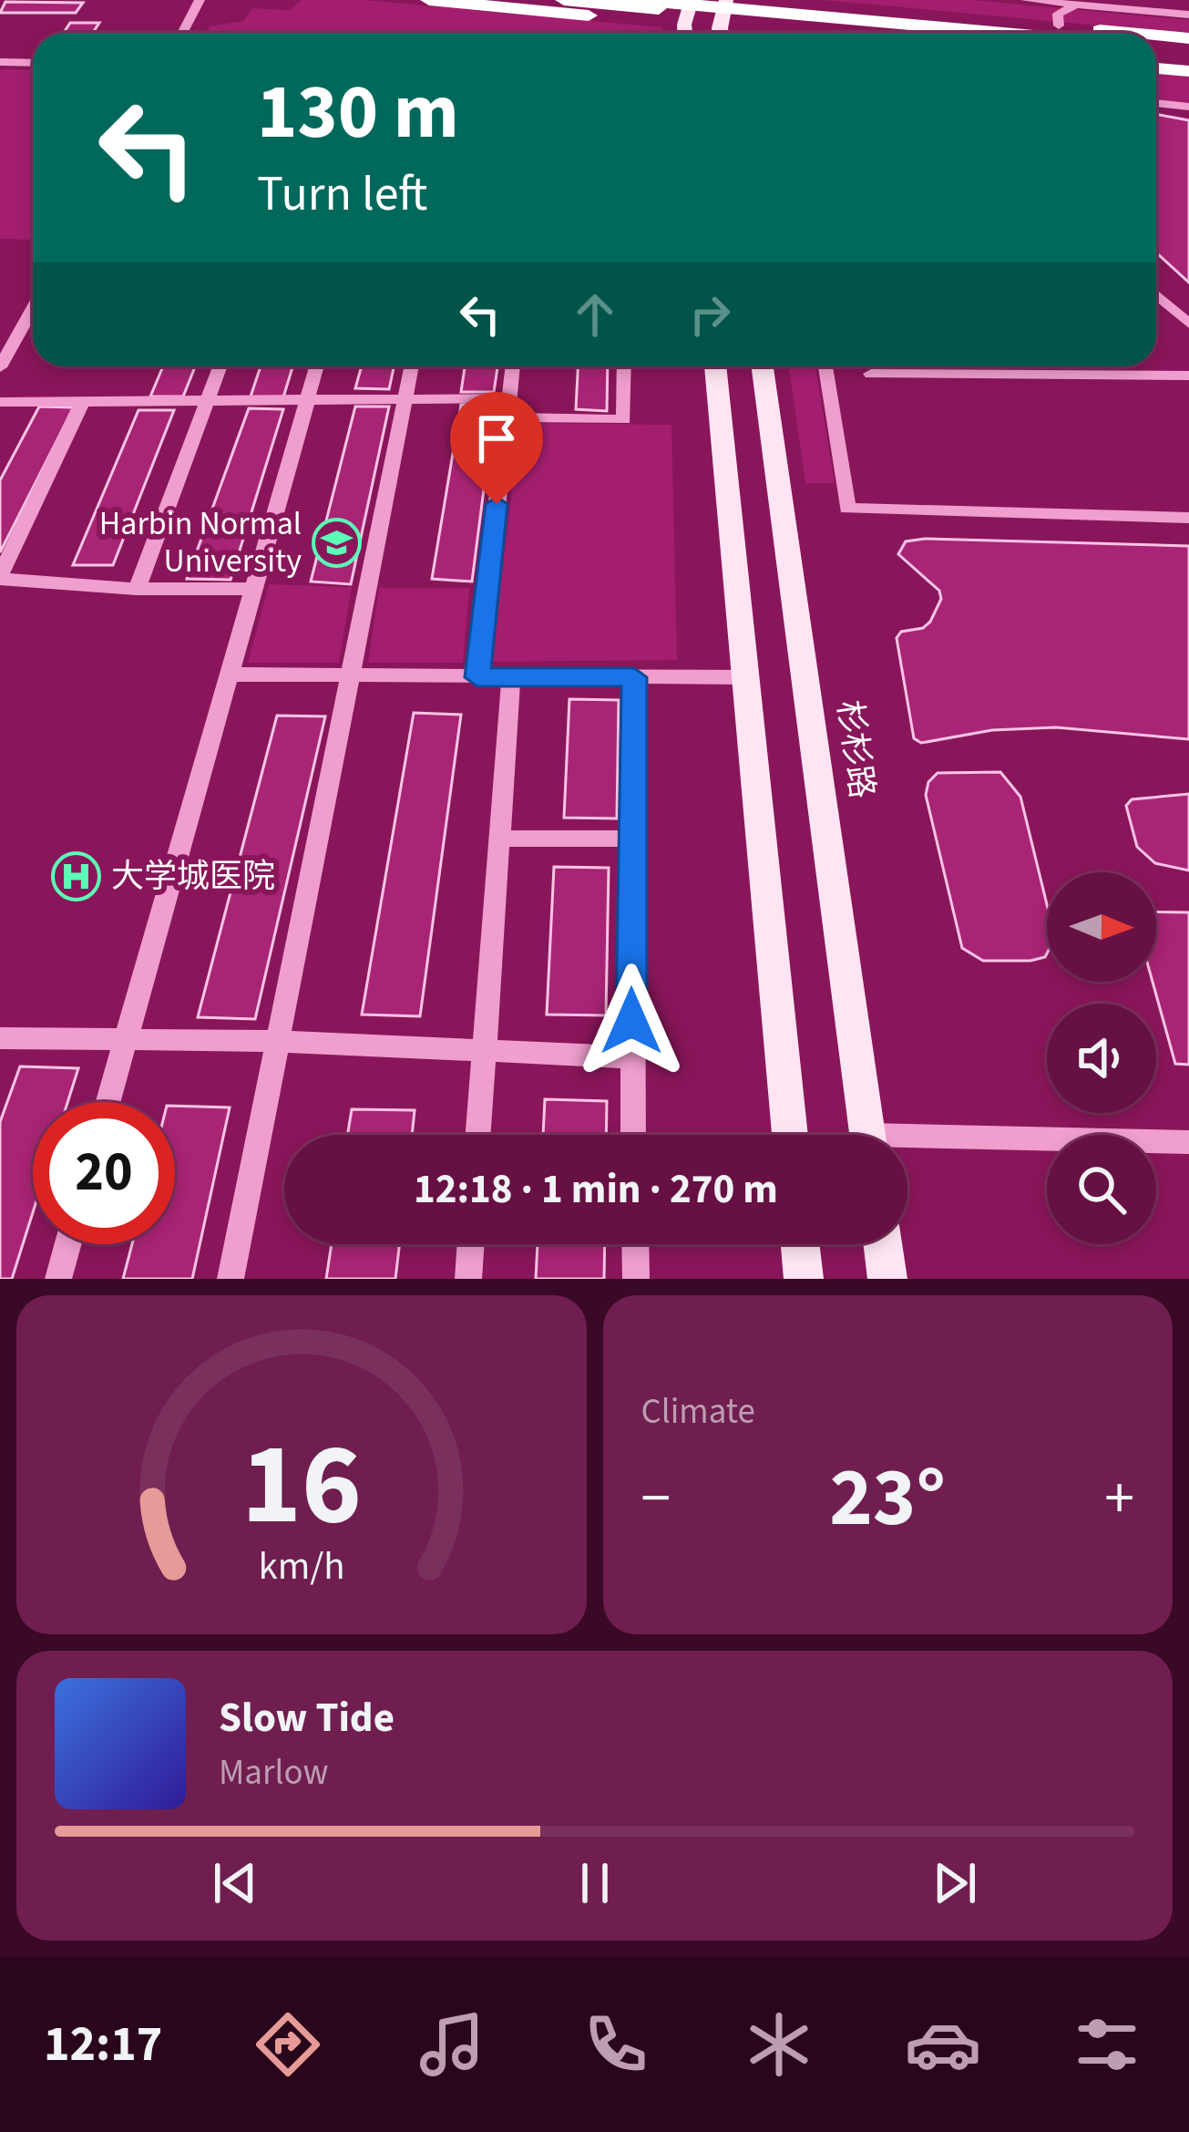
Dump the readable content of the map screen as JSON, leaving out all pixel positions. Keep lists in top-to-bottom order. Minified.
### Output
{"streets":{"main road":["杉杉路"]},"places":{"school or university":["Harbin Normal University"],"hospital":["大学城医院"]},"north":"right","page":{"turn":["130 m","Turn left"],"limit":"20","trip":"12:18 · 1 min · 270 m","tile":"Climate","heat":["−","23°","+"],"song":["Slow Tide","Marlow"],"tabs":"12:17","gauge":["16","km/h"]}}
